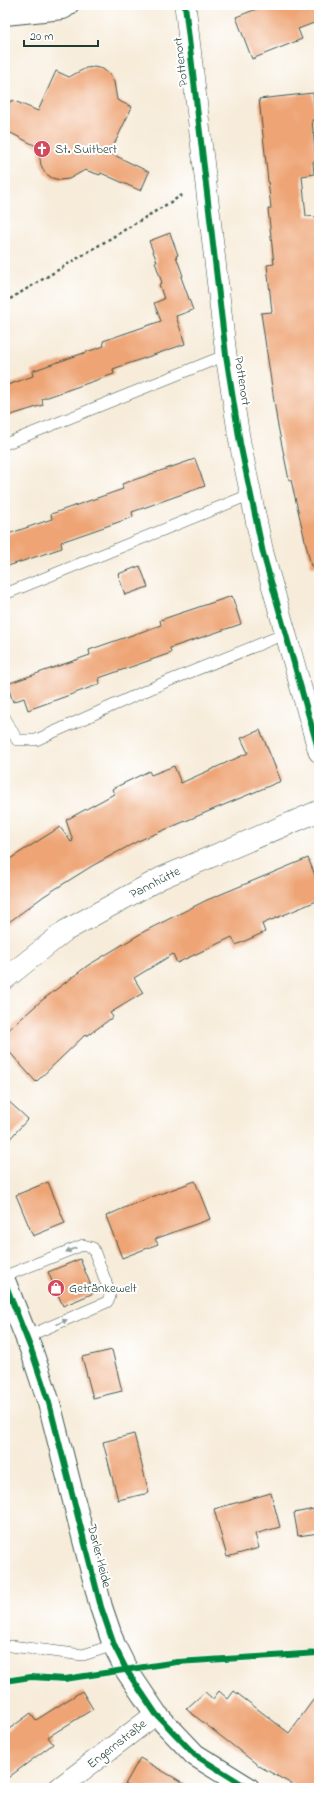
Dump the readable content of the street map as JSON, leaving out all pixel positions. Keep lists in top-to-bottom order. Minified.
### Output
{"streets":{"street":["Pottenort","Pannhütte","Darler Heide","Engernstraße"]},"crossings":[["Darler Heide","Engernstraße"]],"places":{"church":["St. Suitbert"],"shop":["Getränkewelt"]},"scale_bar":"20 m"}
